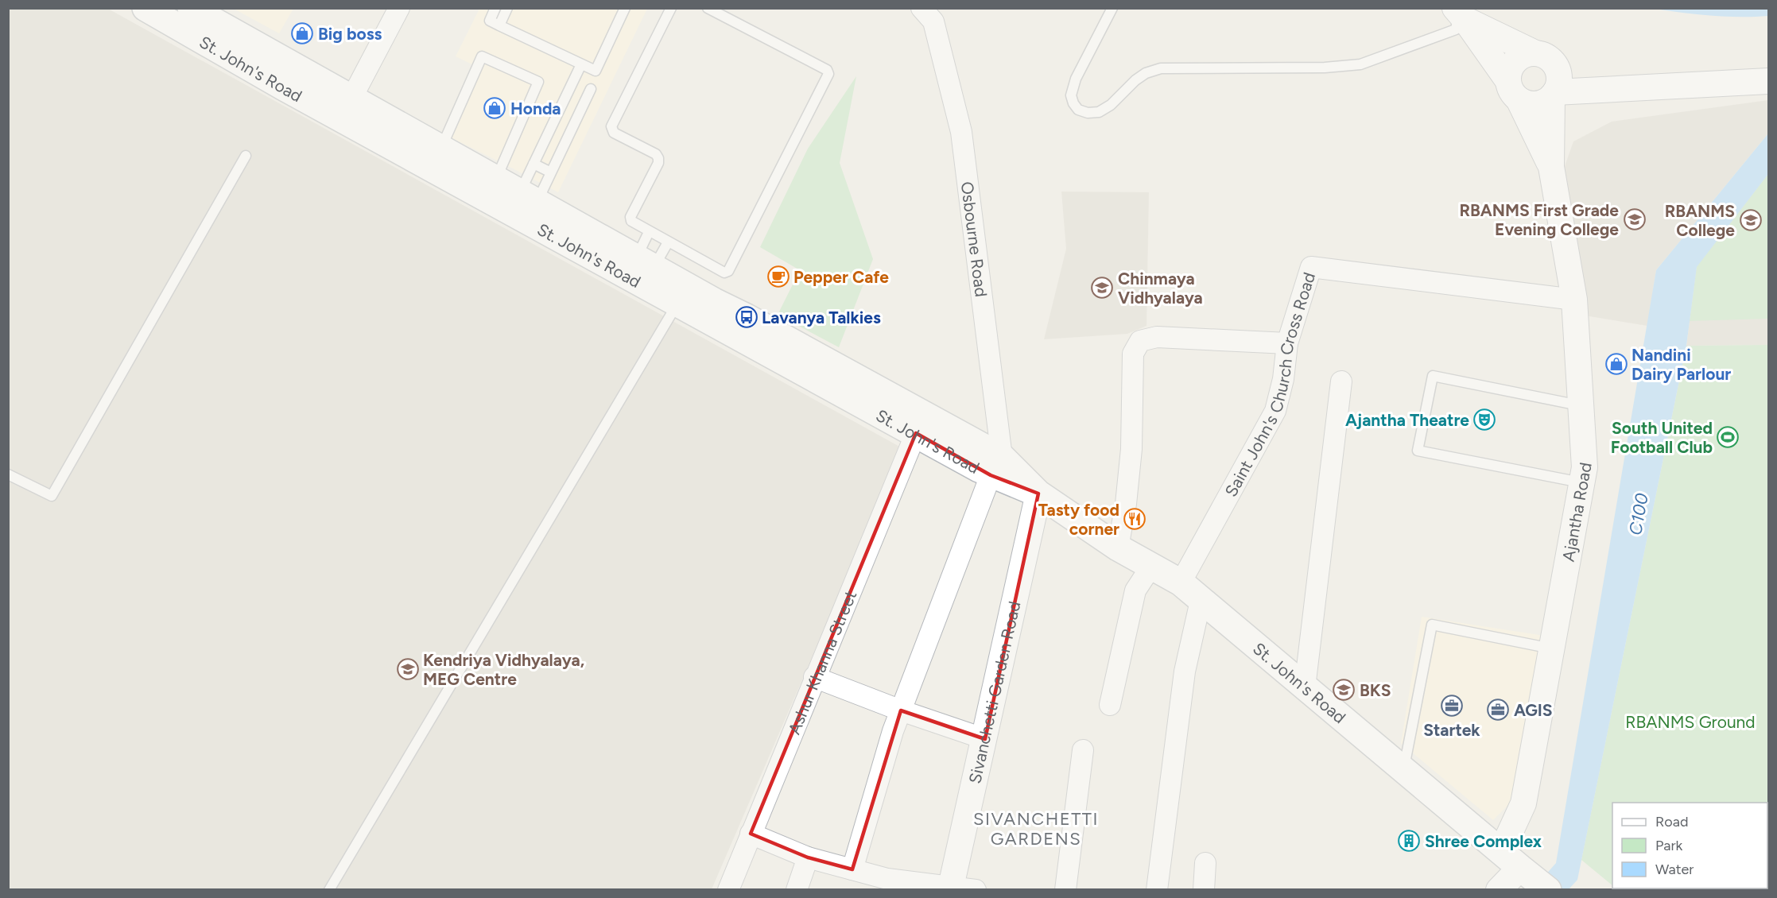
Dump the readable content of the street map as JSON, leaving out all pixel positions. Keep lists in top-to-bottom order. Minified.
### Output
{"streets":{"main road":["St. John's Road"],"street":["Osbourne Road","Saint John's Church Cross Road","Ajantha Road","Ashur Khanna Street","Sivanchetti Garden Road"]},"crossings":[["St. John's Road","Osbourne Road"],["St. John's Road","Saint John's Church Cross Road"],["St. John's Road","Ajantha Road"],["St. John's Road","Ashur Khanna Street"],["St. John's Road","Sivanchetti Garden Road"],["Saint John's Church Cross Road","Ajantha Road"]],"districts":["SIVANCHETTI GARDENS"],"water":["C100"],"parks":["RBANMS Ground"],"places":{"shop":["Big boss","Honda","Nandini Dairy Parlour"],"school or university":["RBANMS First Grade Evening College","RBANMS College","Chinmaya Vidhyalaya","Kendriya Vidhyalaya, MEG Centre","BKS"],"cafe":["Pepper Cafe"],"bus stop":["Lavanya Talkies"],"theatre":["Ajantha Theatre"],"sports":["South United Football Club"],"restaurant":["Tasty food corner"],"office":["Startek","AGIS"],"building":["Shree Complex"]},"legend":["Road","Park","Water"]}
